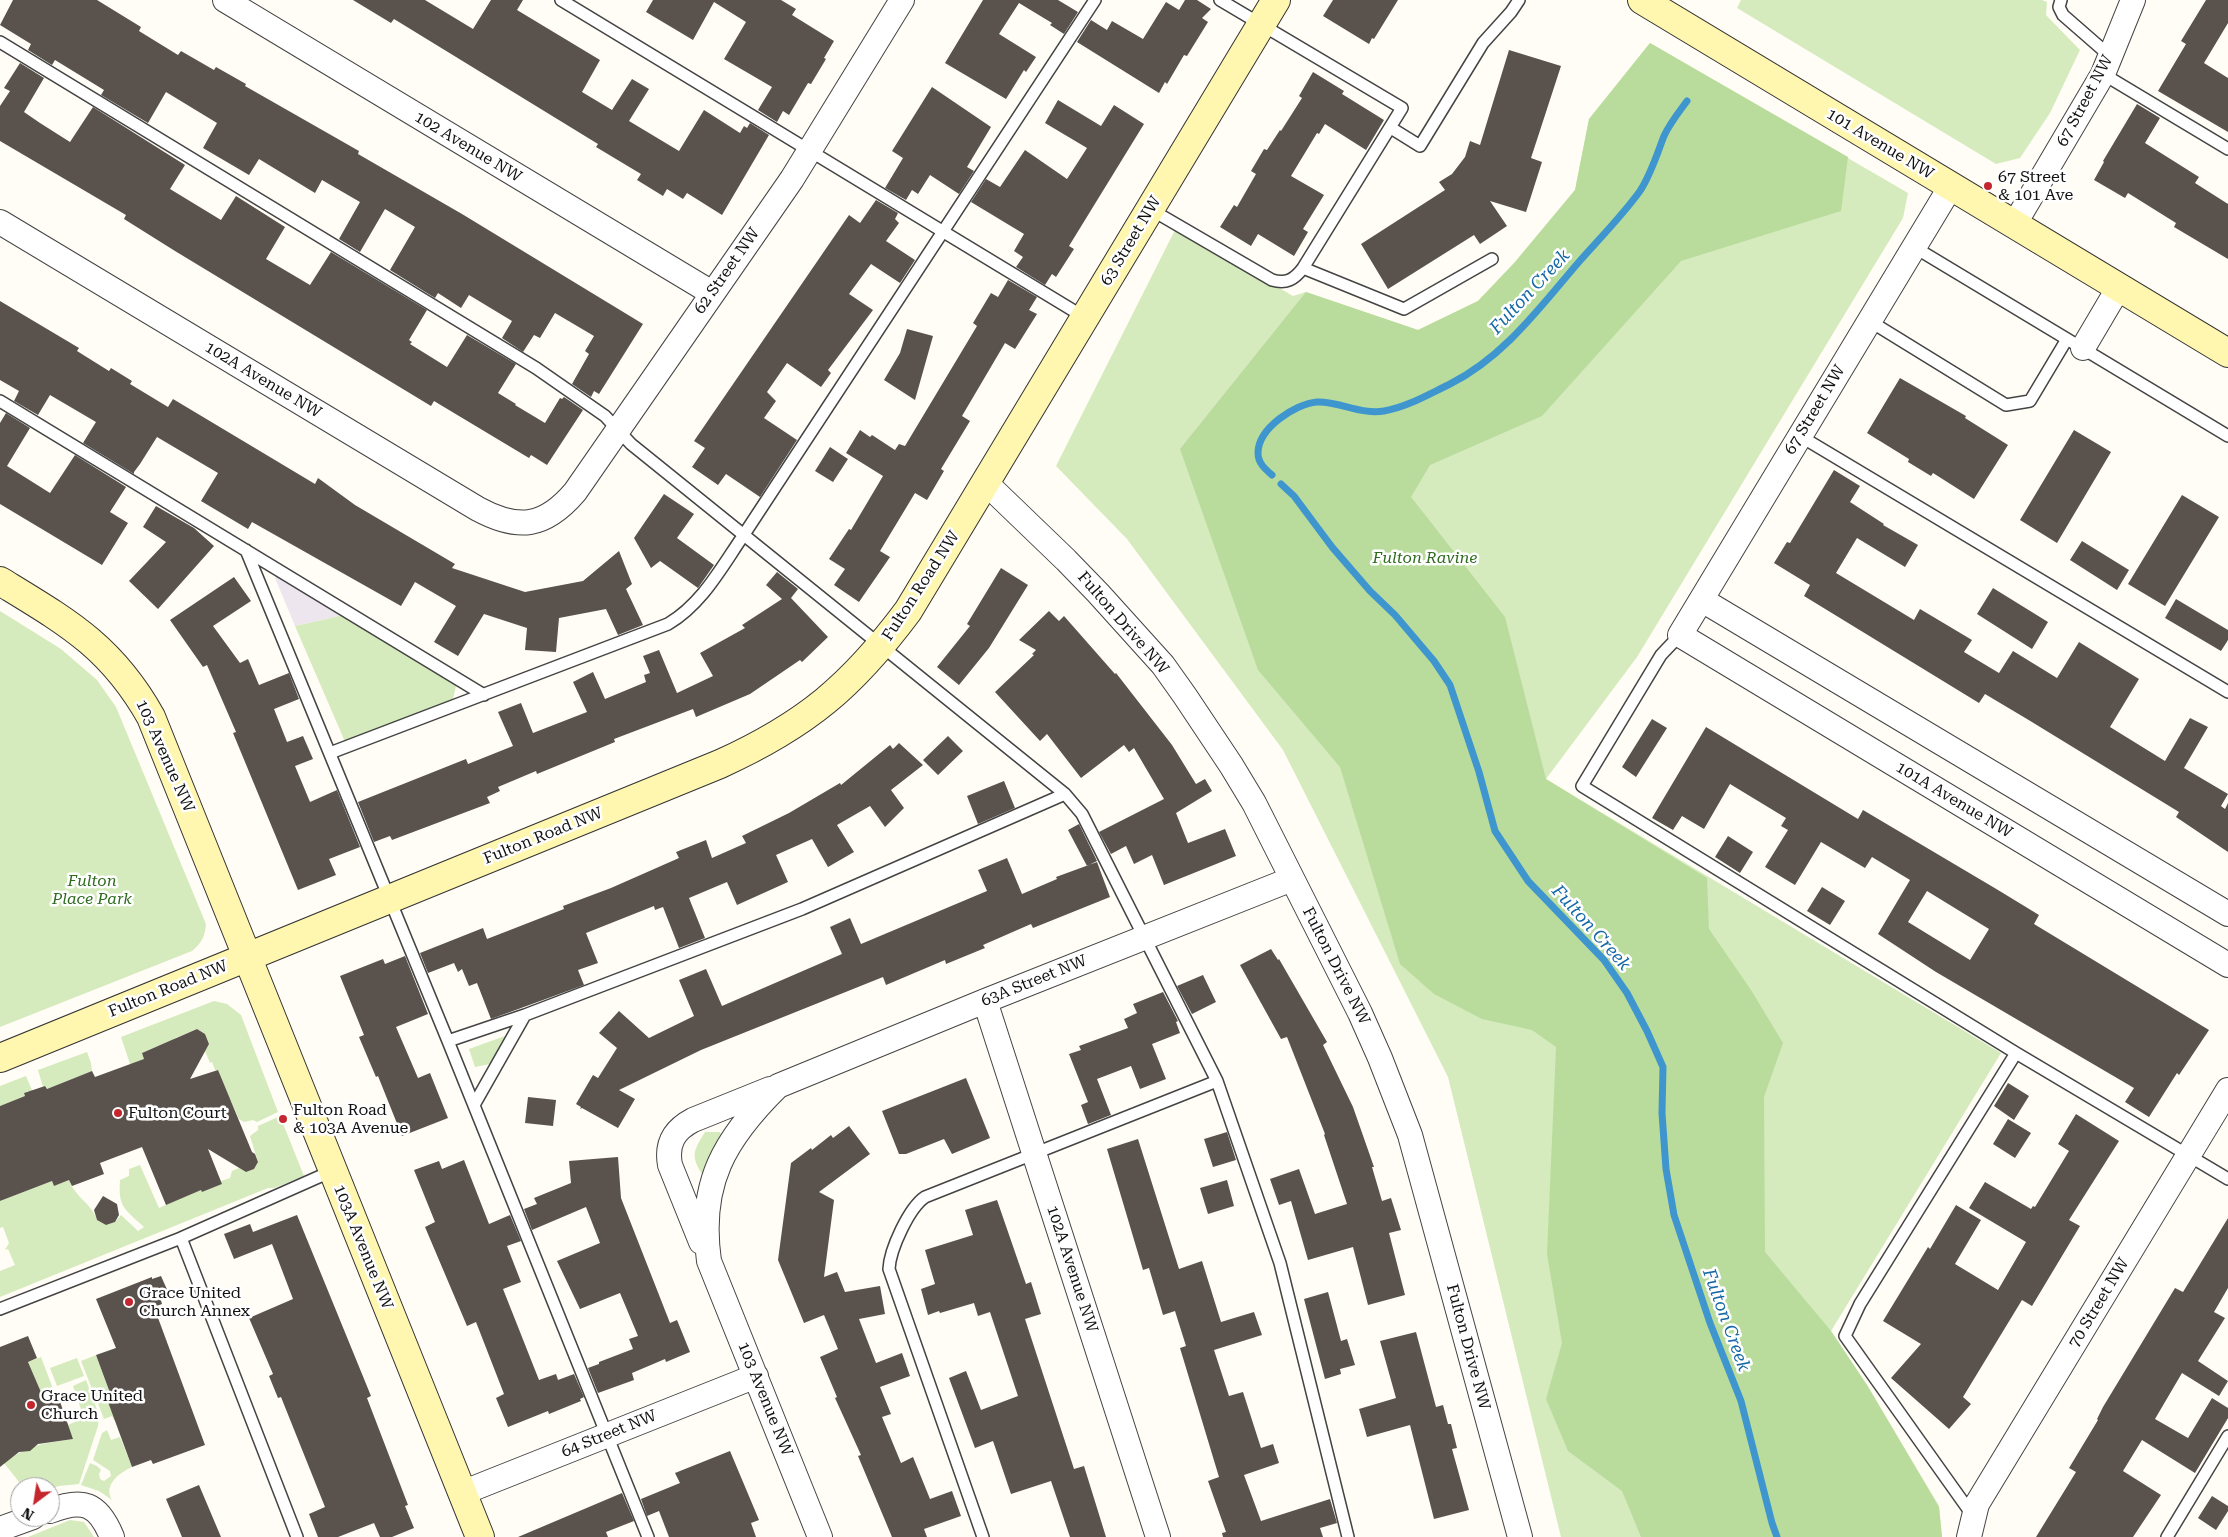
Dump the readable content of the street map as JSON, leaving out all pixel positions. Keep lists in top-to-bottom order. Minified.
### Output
{"streets":{"street":["67 Street NW","101 Avenue NW","102 Avenue NW","63 Street NW","62 Street NW","102A Avenue NW","Fulton Road NW","Fulton Drive NW","103 Avenue NW","101A Avenue NW","63A Street NW","103A Avenue NW","70 Street NW","64 Street NW"]},"crossings":[["67 Street NW","101 Avenue NW"],["67 Street NW","101A Avenue NW"],["102 Avenue NW","62 Street NW"],["63 Street NW","Fulton Road NW"],["63 Street NW","Fulton Drive NW"],["62 Street NW","102A Avenue NW"],["102A Avenue NW","63A Street NW"],["Fulton Road NW","Fulton Drive NW"],["Fulton Road NW","103 Avenue NW"],["Fulton Road NW","103A Avenue NW"],["Fulton Drive NW","63A Street NW"],["103 Avenue NW","63A Street NW"],["103 Avenue NW","103A Avenue NW"],["103 Avenue NW","64 Street NW"],["103A Avenue NW","64 Street NW"]],"water":["Fulton Creek"],"parks":["Fulton Ravine","Fulton Place Park"],"places":["67 Street & 101 Ave","Fulton Court","Fulton Road & 103A Avenue","Grace United Church Annex","Grace United Church"],"north":"bottom left"}
